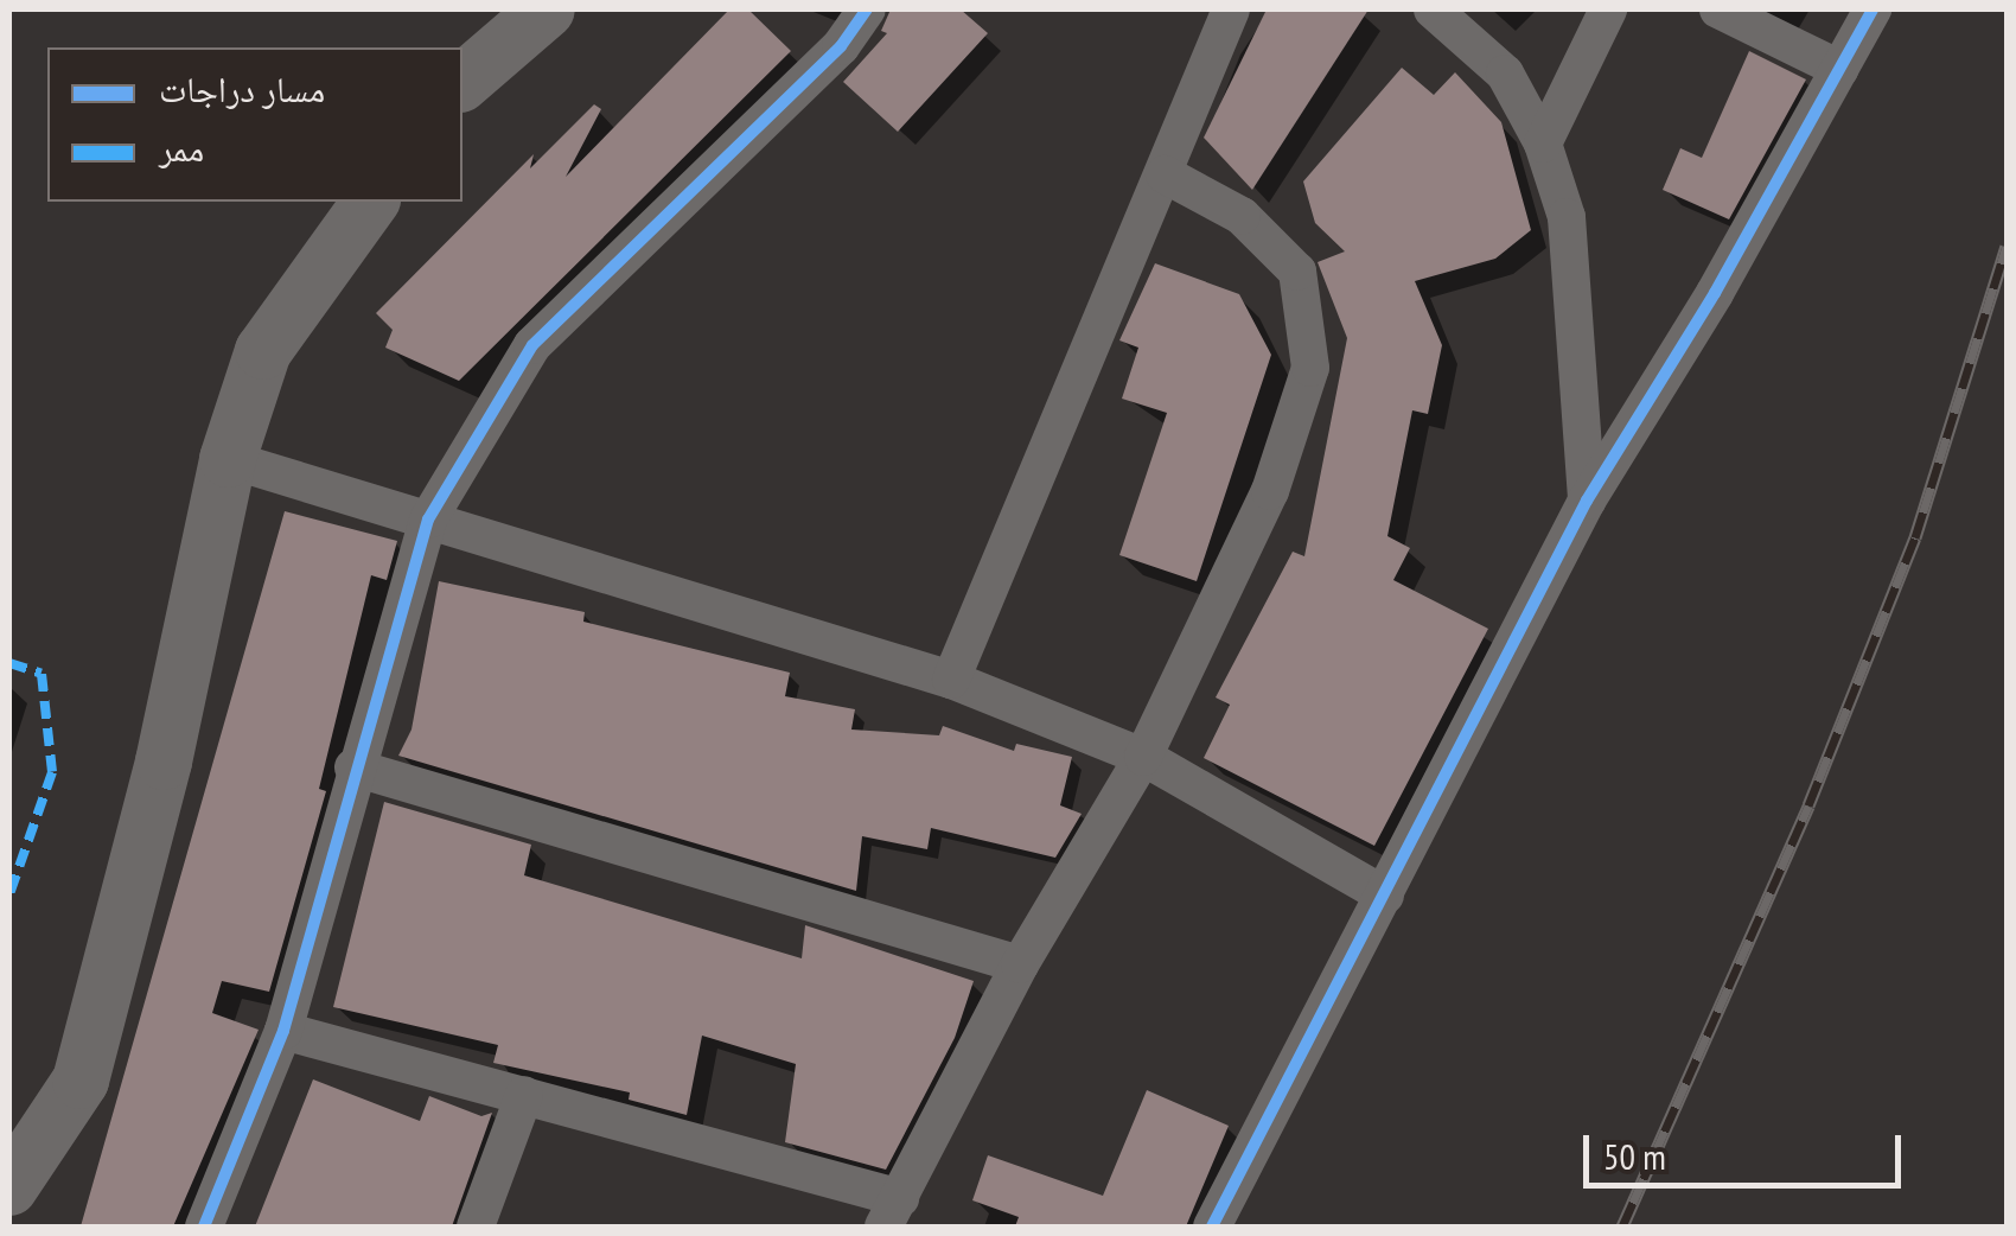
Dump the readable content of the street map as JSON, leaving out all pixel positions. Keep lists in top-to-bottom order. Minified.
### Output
{"legend":["مسار دراجات","ممر"],"scale_bar":"50 m"}
